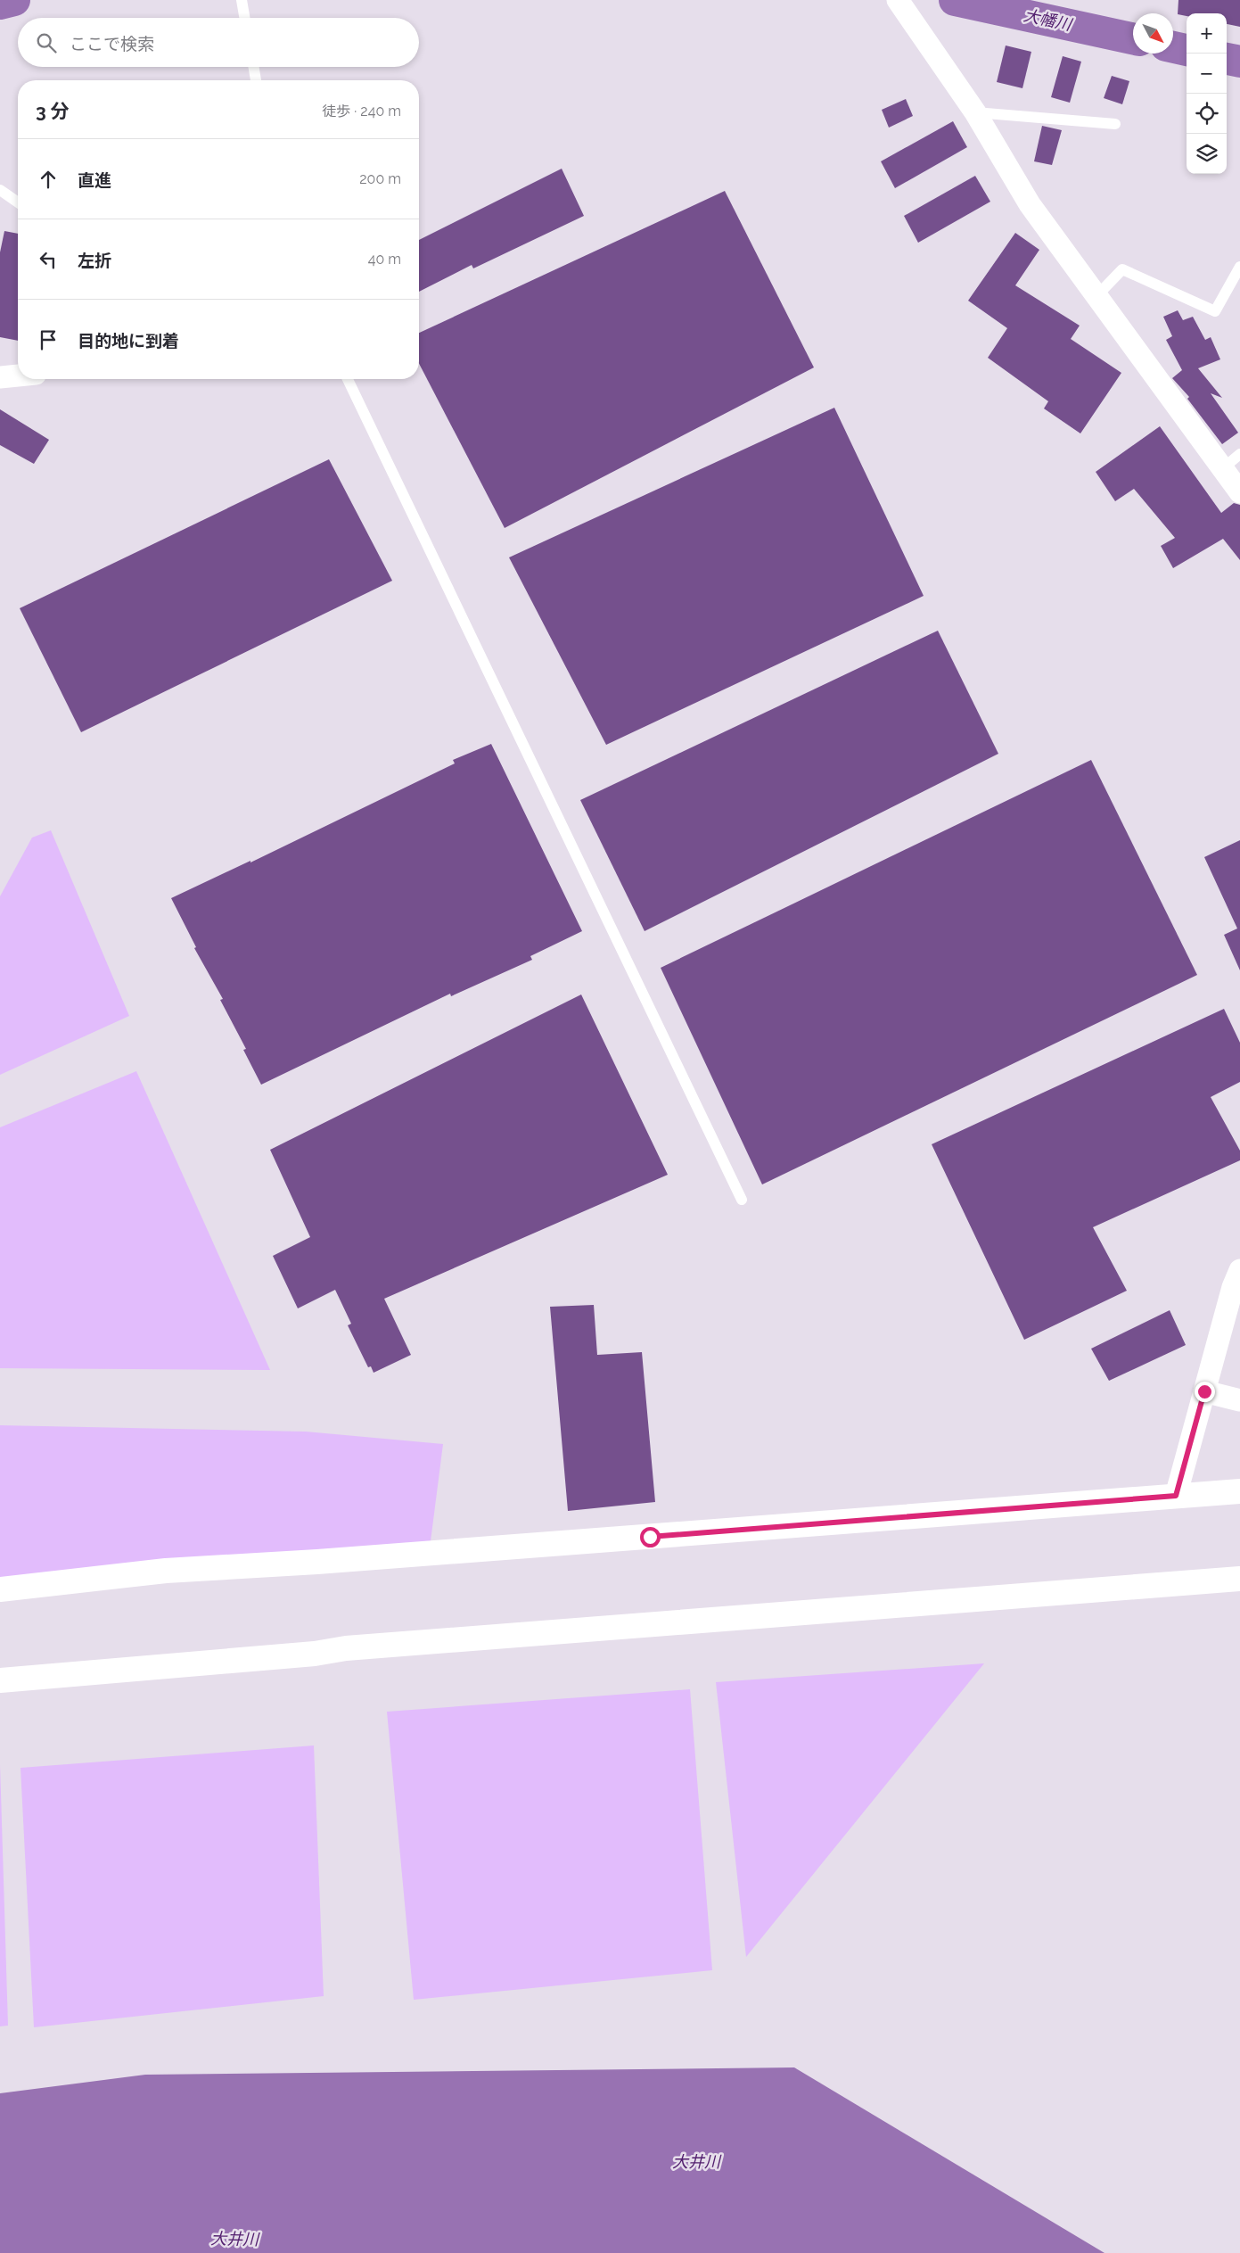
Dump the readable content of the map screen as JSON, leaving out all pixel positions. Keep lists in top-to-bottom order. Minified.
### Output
{"water":["大幡川","大井川"],"north":"bottom right","page":{"map_buttons":["+","−"],"search":"ここで検索","heading":["3 分","徒歩 · 240 m"],"list":[["直進","200 m"],["左折","40 m"],"目的地に到着"]}}
